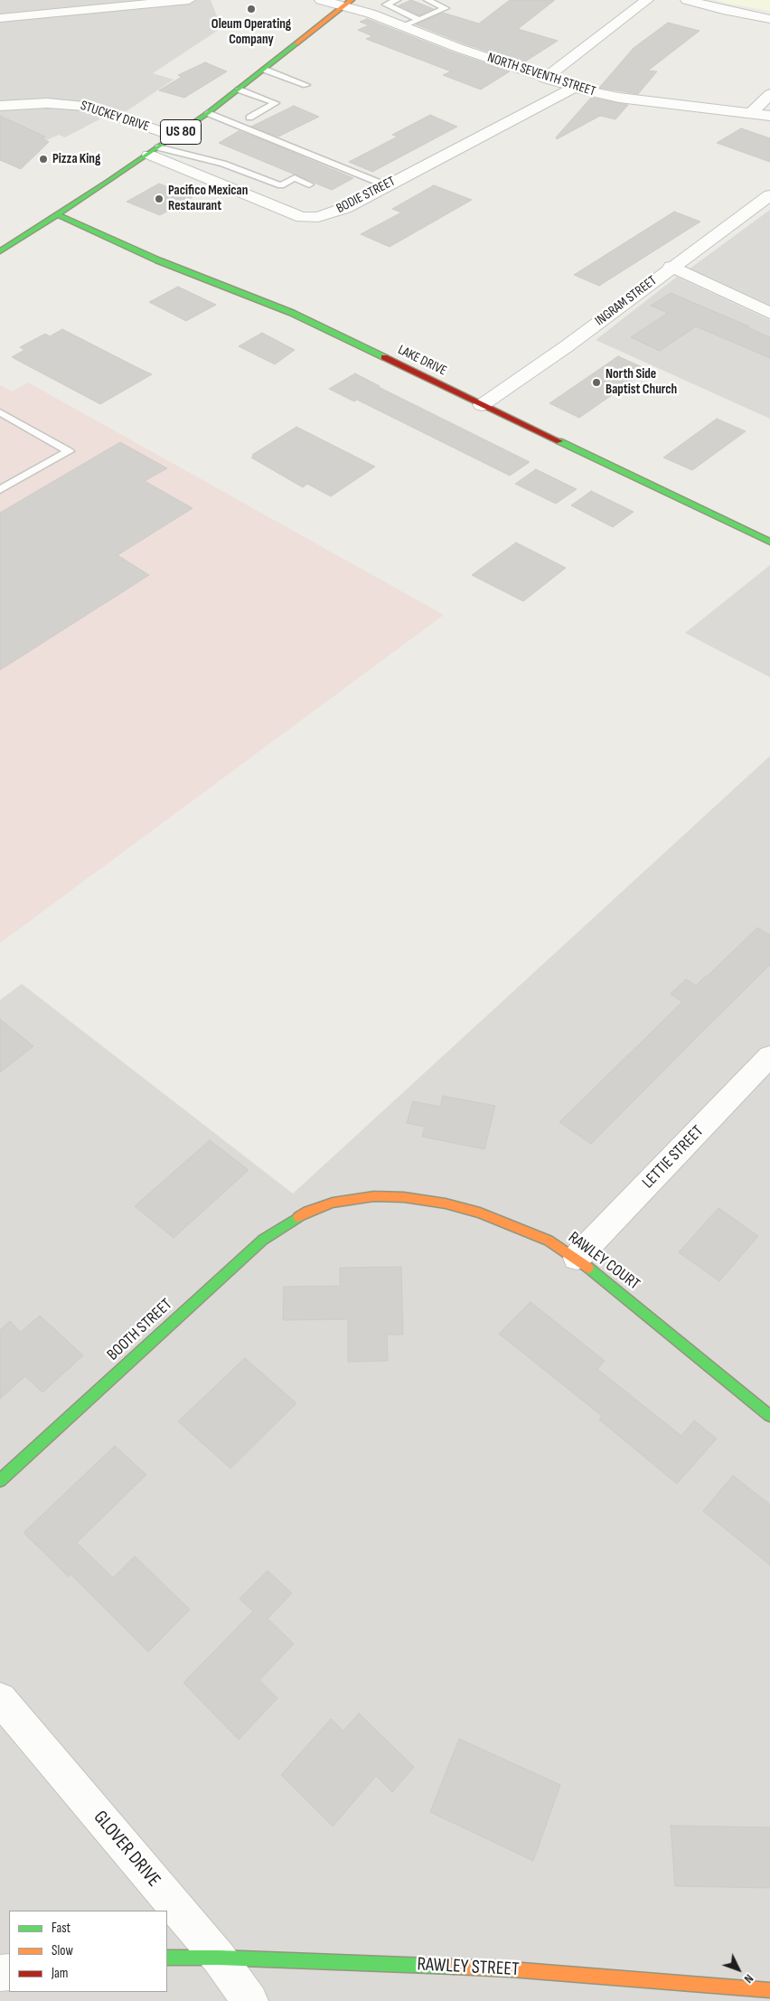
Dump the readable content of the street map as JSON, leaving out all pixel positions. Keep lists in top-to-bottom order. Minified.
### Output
{"streets":{"street":["NORTH SEVENTH STREET","STUCKEY DRIVE","US 80","BODIE STREET","INGRAM STREET","LAKE DRIVE","LETTIE STREET","RAWLEY COURT","BOOTH STREET","GLOVER DRIVE","RAWLEY STREET"]},"crossings":[["NORTH SEVENTH STREET","US 80"],["NORTH SEVENTH STREET","BODIE STREET"],["STUCKEY DRIVE","US 80"],["US 80","BODIE STREET"],["US 80","LAKE DRIVE"],["INGRAM STREET","LAKE DRIVE"],["LETTIE STREET","RAWLEY COURT"],["RAWLEY COURT","BOOTH STREET"],["GLOVER DRIVE","RAWLEY STREET"]],"places":["Oleum Operating Company","Pizza King","Pacifico Mexican Restaurant","North Side Baptist Church"],"legend":["Fast","Slow","Jam"],"north":"bottom right"}
